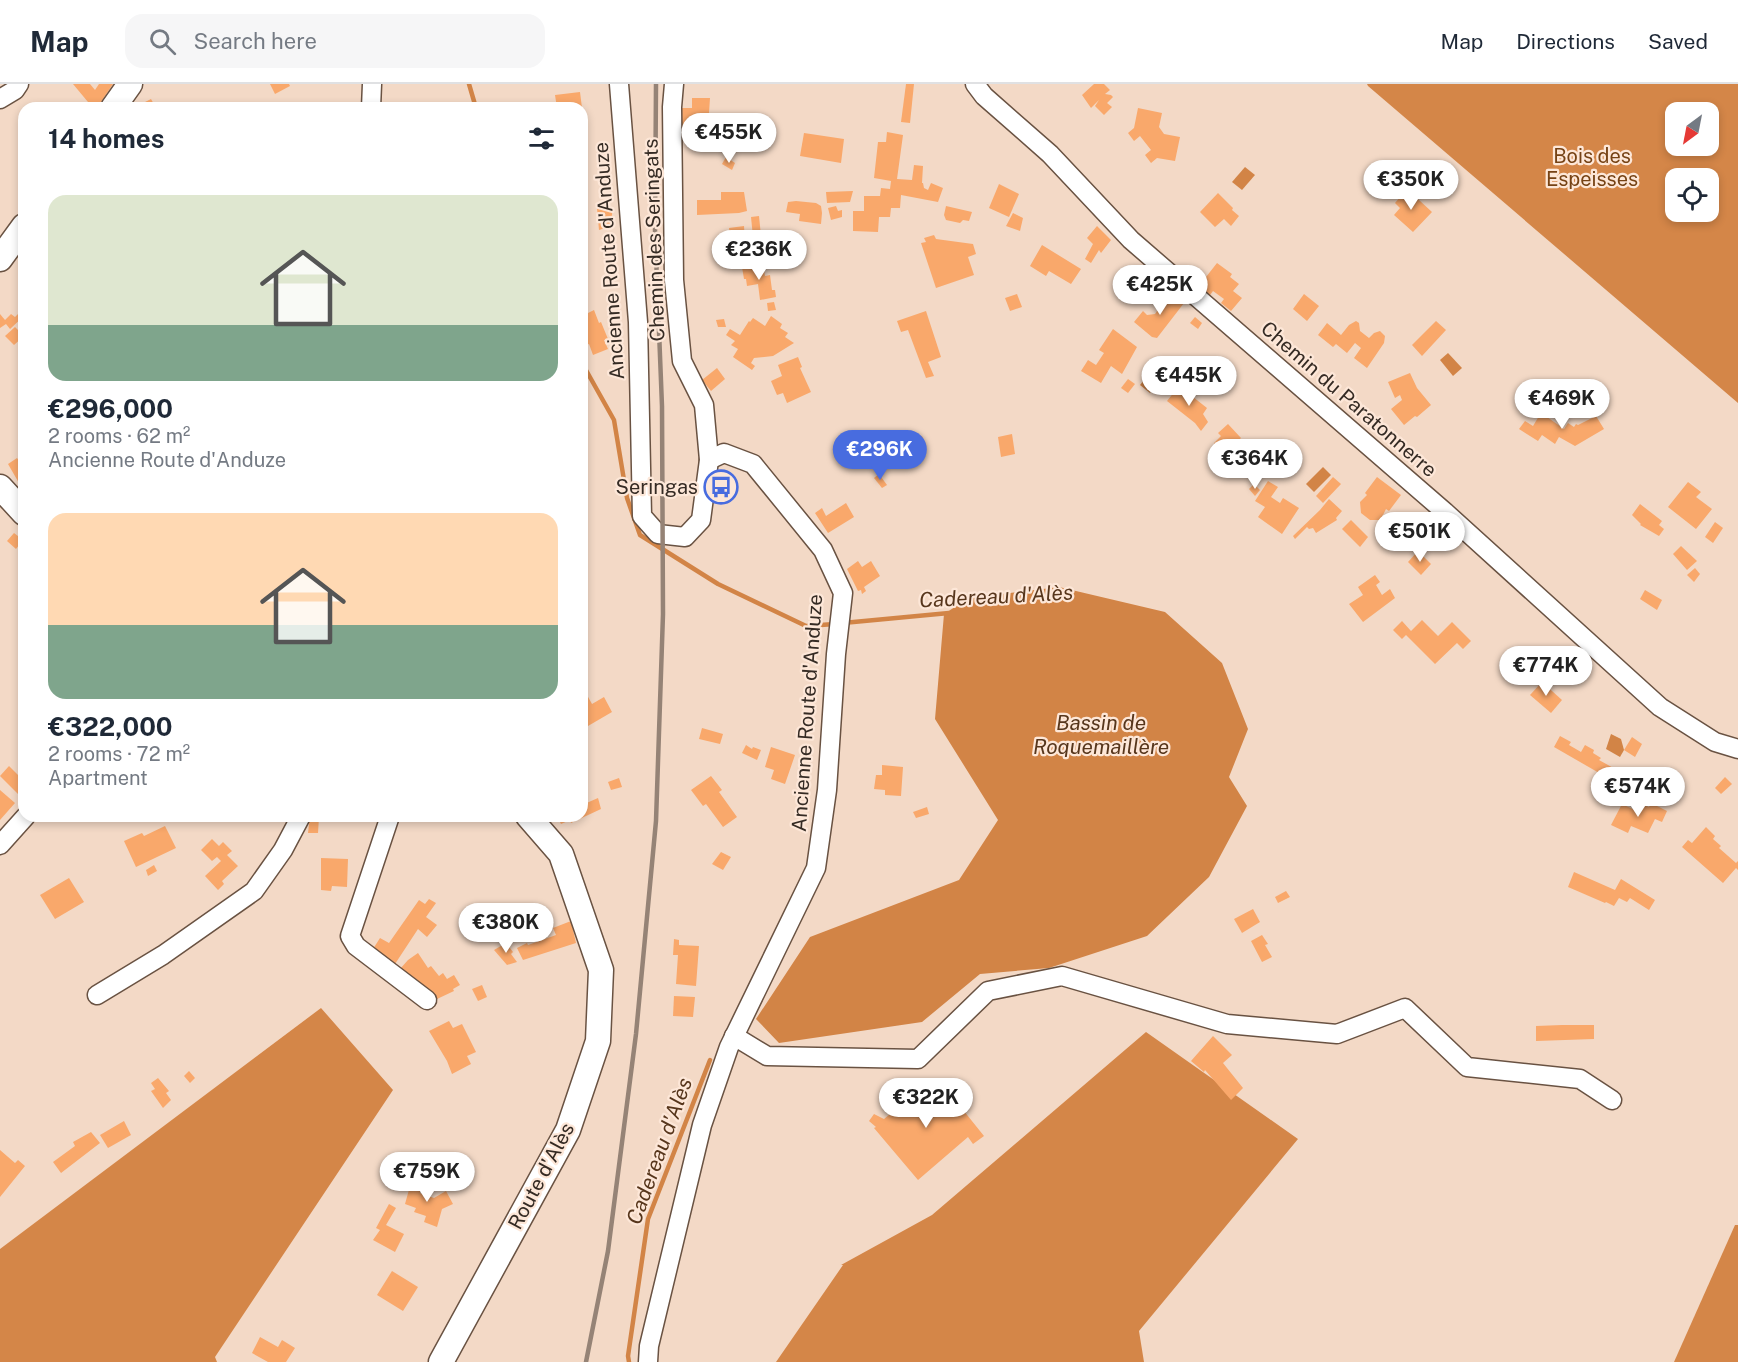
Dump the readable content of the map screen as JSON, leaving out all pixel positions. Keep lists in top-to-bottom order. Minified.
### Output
{"streets":{"main road":["Route d'Alès"],"street":["Chemin des Seringats","Ancienne Route d'Anduze","Chemin du Paratonnerre"]},"crossings":[["Chemin des Seringats","Ancienne Route d'Anduze"]],"water":["Cadereau d'Alès","Bassin de Roquemaillère"],"parks":["Bois des Espeisses"],"places":{"bus stop":["Seringas"]},"north":"bottom left","page":{"header":"Map","search":"Search here","nav":["Map","Directions","Saved"],"heading":"14 homes","price":["€455K","€350K","€236K","€425K","€445K","€469K","€296K","€364K","€501K","€774K","€574K","€380K","€322K","€759K"],"list":[{"name":"€296,000","note":"2 rooms · 62 m² · Ancienne Route d'Anduze"},{"name":"€322,000","note":"2 rooms · 72 m² · Apartment"}]}}
